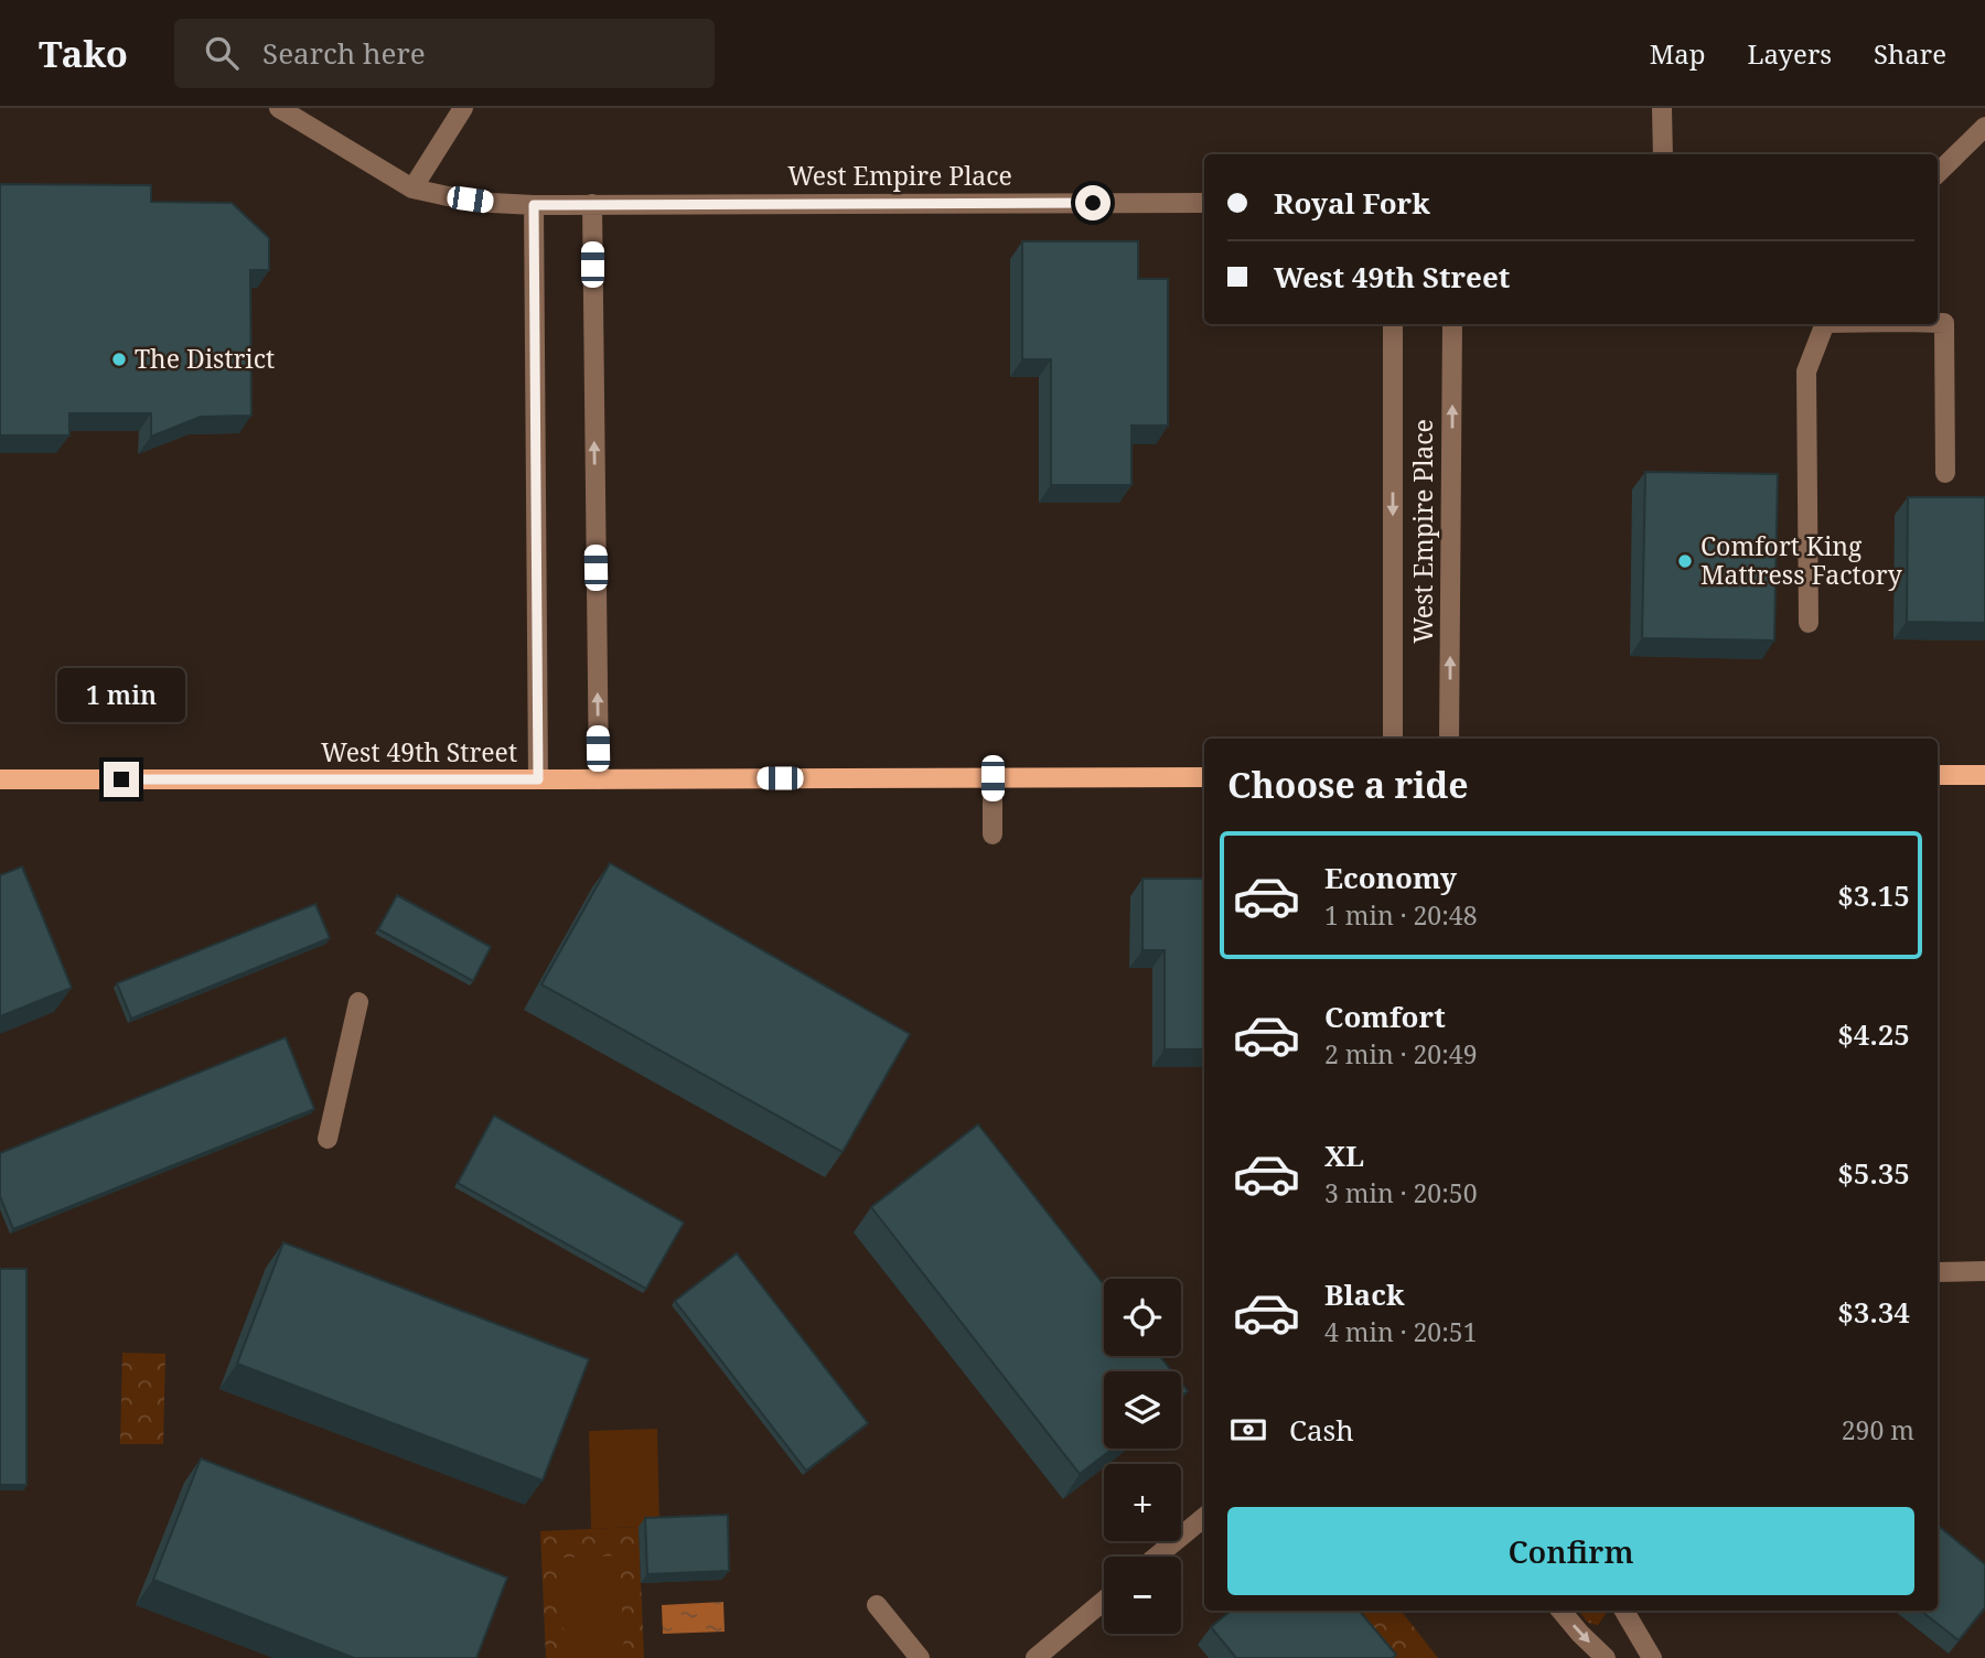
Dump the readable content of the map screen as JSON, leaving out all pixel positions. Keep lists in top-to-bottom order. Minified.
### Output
{"streets":{"main road":["West 49th Street"],"street":["West Empire Place"]},"places":["The District","Comfort King Mattress Factory"],"page":{"header":"Tako","search":"Search here","nav":["Map","Layers","Share"],"banner":["Royal Fork","West 49th Street"],"bubble":"1 min","heading":"Choose a ride","list":[{"name":"Economy","note":"1 min · 20:48","value":"$3.15"},{"name":"Comfort","note":"2 min · 20:49","value":"$4.25"},{"name":"XL","note":"3 min · 20:50","value":"$5.35"},{"name":"Black","note":"4 min · 20:51","value":"$3.34"}],"map_buttons":["+","−"],"pay":["Cash","290 m"],"buttons":"Confirm"}}
